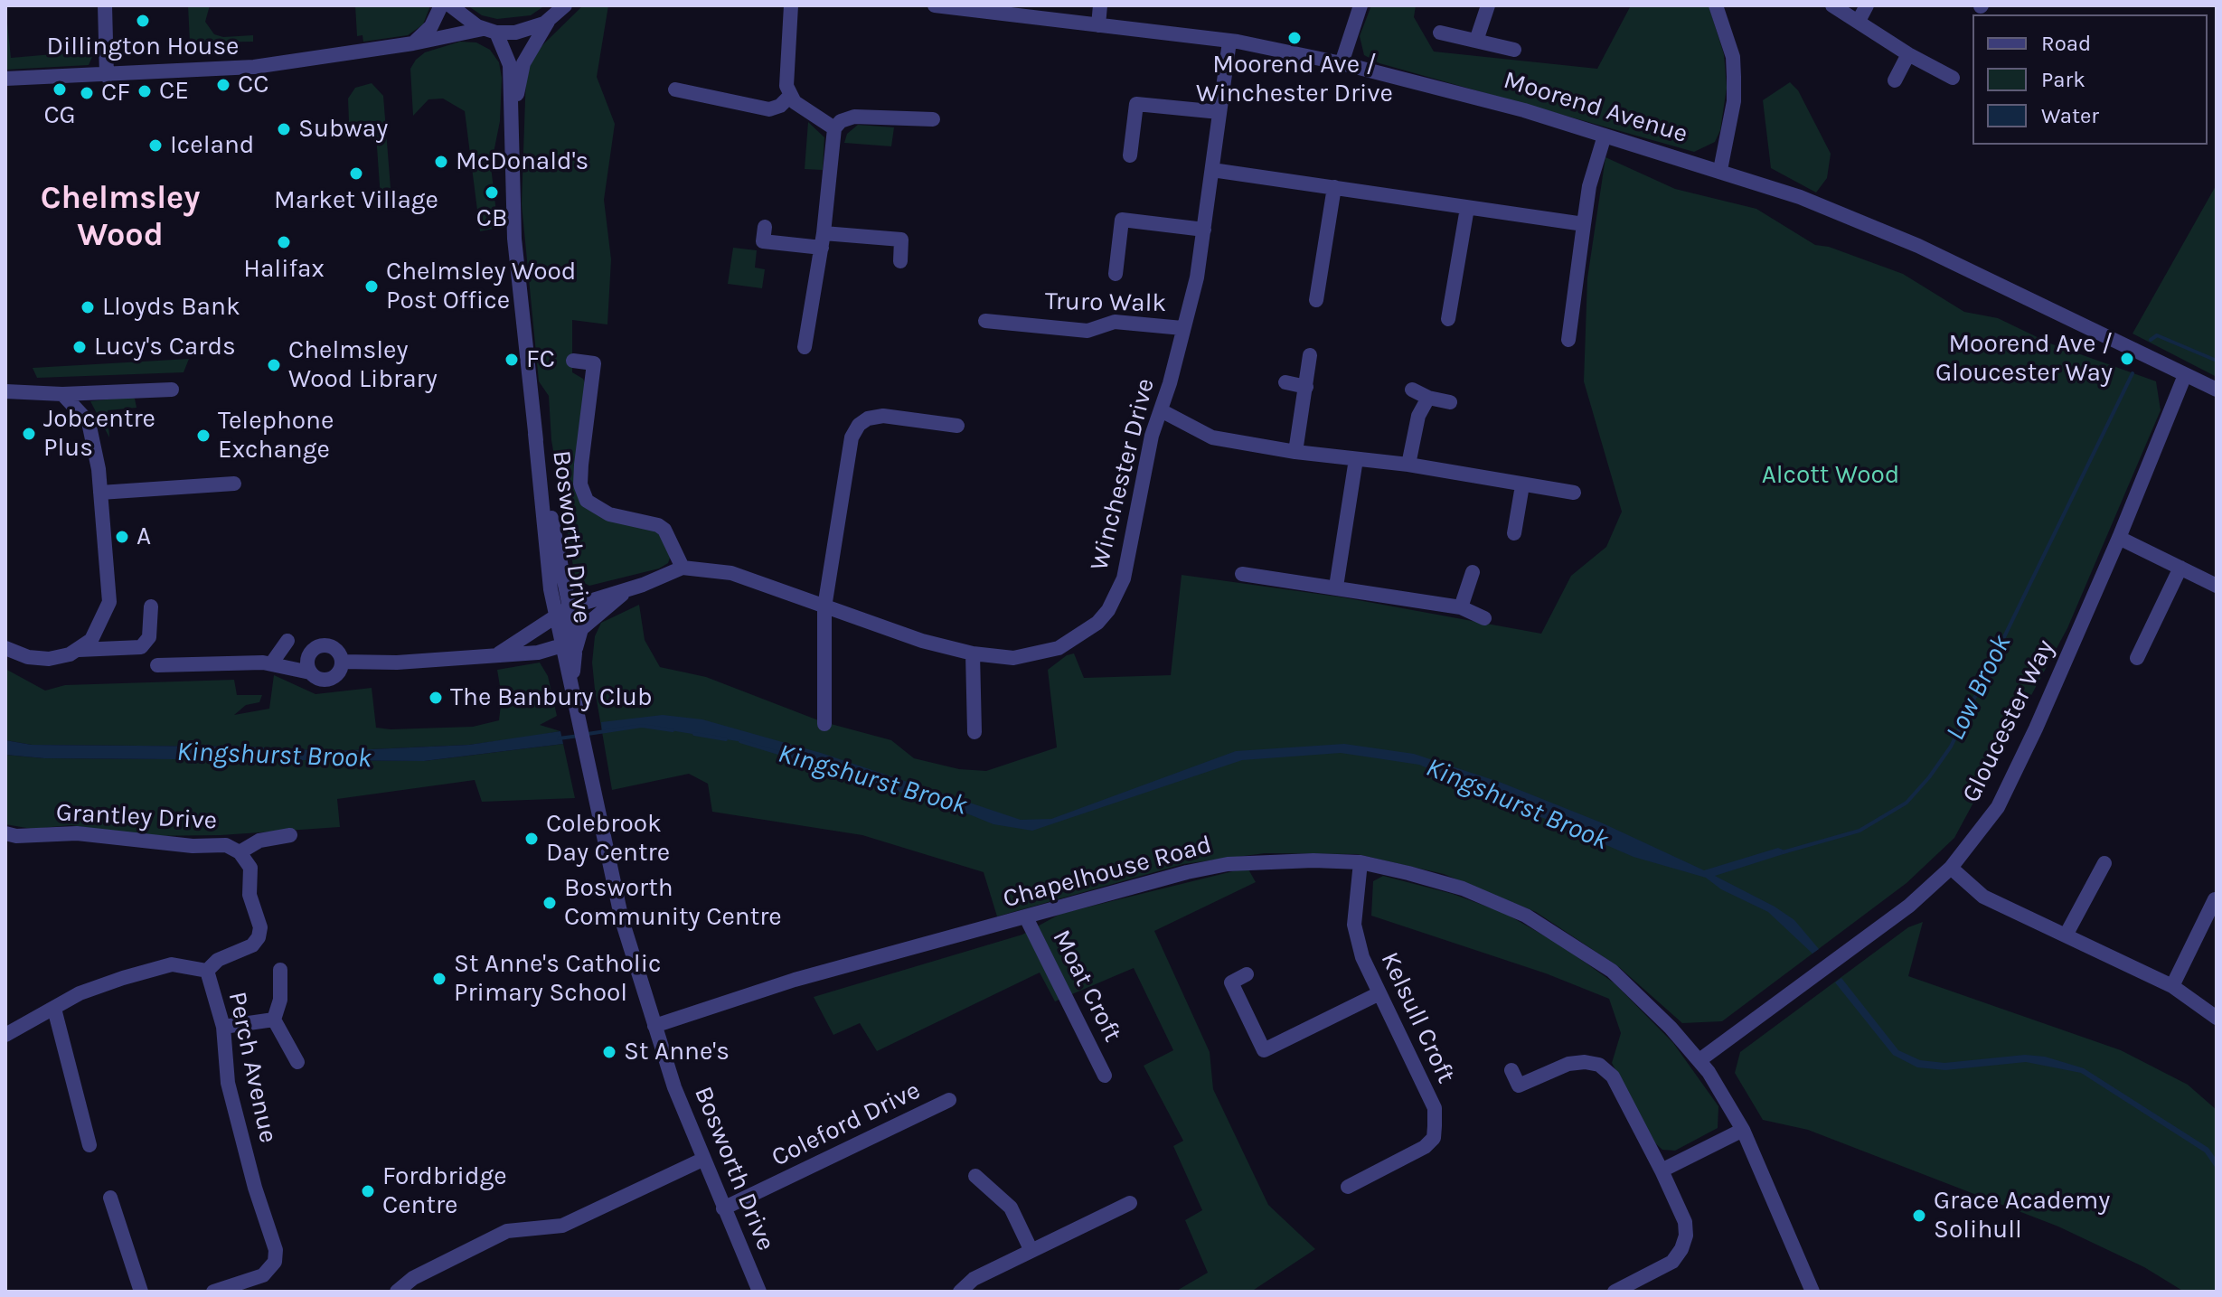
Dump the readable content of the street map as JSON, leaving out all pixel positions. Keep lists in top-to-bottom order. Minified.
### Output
{"streets":{"street":["Moorend Avenue","Truro Walk","Winchester Drive","Bosworth Drive","Gloucester Way","Grantley Drive","Chapelhouse Road","Moat Croft","Kelsull Croft","Perch Avenue","Coleford Drive"]},"crossings":[["Moorend Avenue","Winchester Drive"],["Moorend Avenue","Gloucester Way"],["Truro Walk","Winchester Drive"],["Winchester Drive","Bosworth Drive"],["Bosworth Drive","Chapelhouse Road"],["Bosworth Drive","Coleford Drive"],["Gloucester Way","Chapelhouse Road"],["Grantley Drive","Perch Avenue"],["Chapelhouse Road","Moat Croft"],["Chapelhouse Road","Kelsull Croft"]],"districts":["Chelmsley Wood"],"water":["Low Brook","Kingshurst Brook"],"parks":["Alcott Wood"],"places":["Dillington House","Moorend Ave / Winchester Drive","CC","CG","CE","CF","Subway","Iceland","McDonald's","Market Village","CB","Halifax","Chelmsley Wood Post Office","Lloyds Bank","Lucy's Cards","Moorend Ave / Gloucester Way","FC","Chelmsley Wood Library","Jobcentre Plus","Telephone Exchange","A","The Banbury Club","Colebrook Day Centre","Bosworth Community Centre","St Anne's Catholic Primary School","St Anne's","Fordbridge Centre","Grace Academy Solihull"],"legend":["Road","Park","Water"]}
